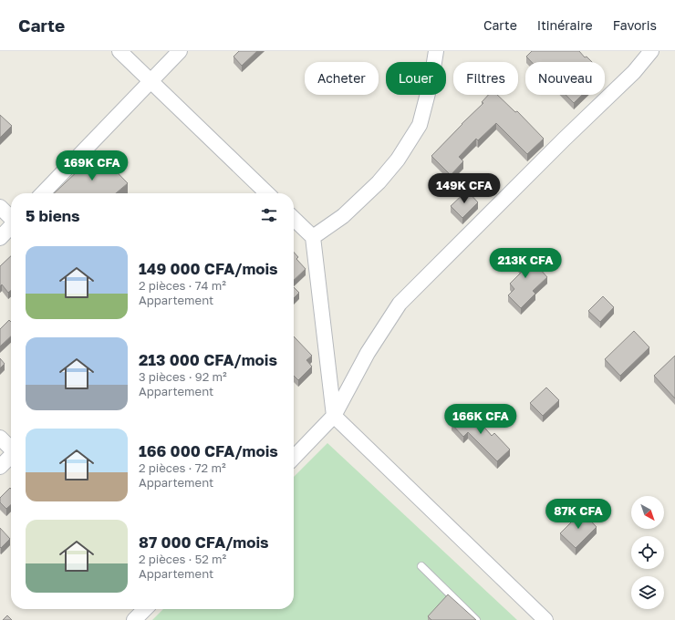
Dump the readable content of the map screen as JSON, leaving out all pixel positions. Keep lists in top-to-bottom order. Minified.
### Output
{"north":"bottom right","page":{"header":"Carte","nav":["Carte","Itinéraire","Favoris"],"chip":["Acheter","Louer","Filtres","Nouveau"],"price":["169K CFA","149K CFA","213K CFA","166K CFA","87K CFA"],"heading":"5 biens","list":[{"name":"149 000 CFA/mois","note":"2 pièces · 74 m² · Appartement"},{"name":"213 000 CFA/mois","note":"3 pièces · 92 m² · Appartement"},{"name":"166 000 CFA/mois","note":"2 pièces · 72 m² · Appartement"},{"name":"87 000 CFA/mois","note":"2 pièces · 52 m² · Appartement"}]}}
